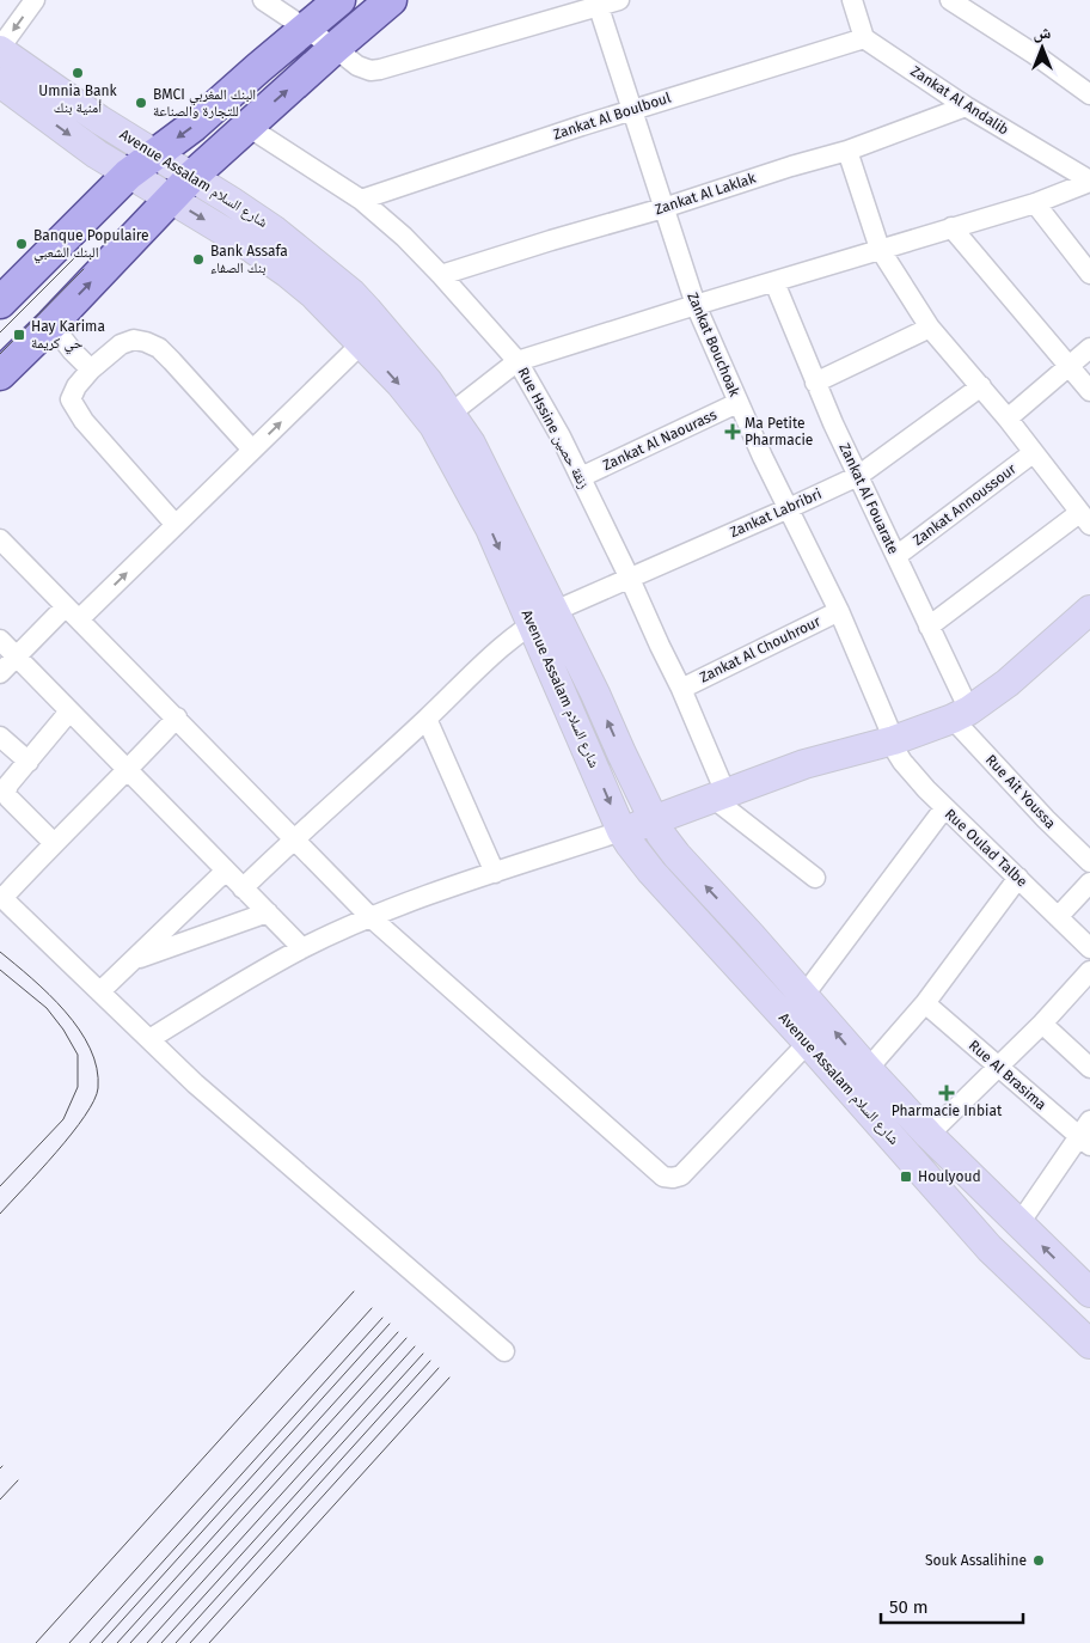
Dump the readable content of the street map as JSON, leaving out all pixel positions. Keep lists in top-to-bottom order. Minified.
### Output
{"streets":{"street":["Zankat Al Andalib","Zankat Al Boulboul","Avenue Assalam شارع السلام","Zankat Al Laklak","Zankat Bouchoak","Rue Hssine زنقة حصين","Zankat Al Naourass","Zankat Al Fouarate","Zankat Annoussour","Zankat Labribri","Zankat Al Chouhrour","Rue Ait Youssa","Rue Oulad Talbe","Rue Al Brasima"]},"crossings":[["Zankat Al Andalib","Zankat Al Boulboul"],["Zankat Al Andalib","Zankat Al Laklak"],["Zankat Al Boulboul","Zankat Bouchoak"],["Zankat Al Boulboul","Rue Hssine زنقة حصين"],["Avenue Assalam شارع السلام","Zankat Labribri"],["Zankat Al Laklak","Zankat Bouchoak"],["Zankat Al Laklak","Rue Hssine زنقة حصين"],["Zankat Bouchoak","Zankat Al Naourass"],["Zankat Bouchoak","Zankat Labribri"],["Zankat Bouchoak","Zankat Al Chouhrour"],["Zankat Bouchoak","Rue Oulad Talbe"],["Rue Hssine زنقة حصين","Zankat Al Naourass"],["Rue Hssine زنقة حصين","Zankat Labribri"],["Rue Hssine زنقة حصين","Zankat Al Chouhrour"],["Zankat Al Fouarate","Zankat Annoussour"],["Zankat Al Fouarate","Zankat Labribri"],["Zankat Al Fouarate","Rue Ait Youssa"]],"places":{"other":["Umnia Bank أمنية بنك","BMCI البنك المغربي للتجارة والصناعة","Banque Populaire البنك الشعبي","Bank Assafa بنك الصفاء","Souk Assalihine"],"transit":["Hay Karima حي كريمة","Houlyoud"],"health":["Ma Petite Pharmacie","Pharmacie Inbiat"]},"scale_bar":"50 m","north":"top"}
